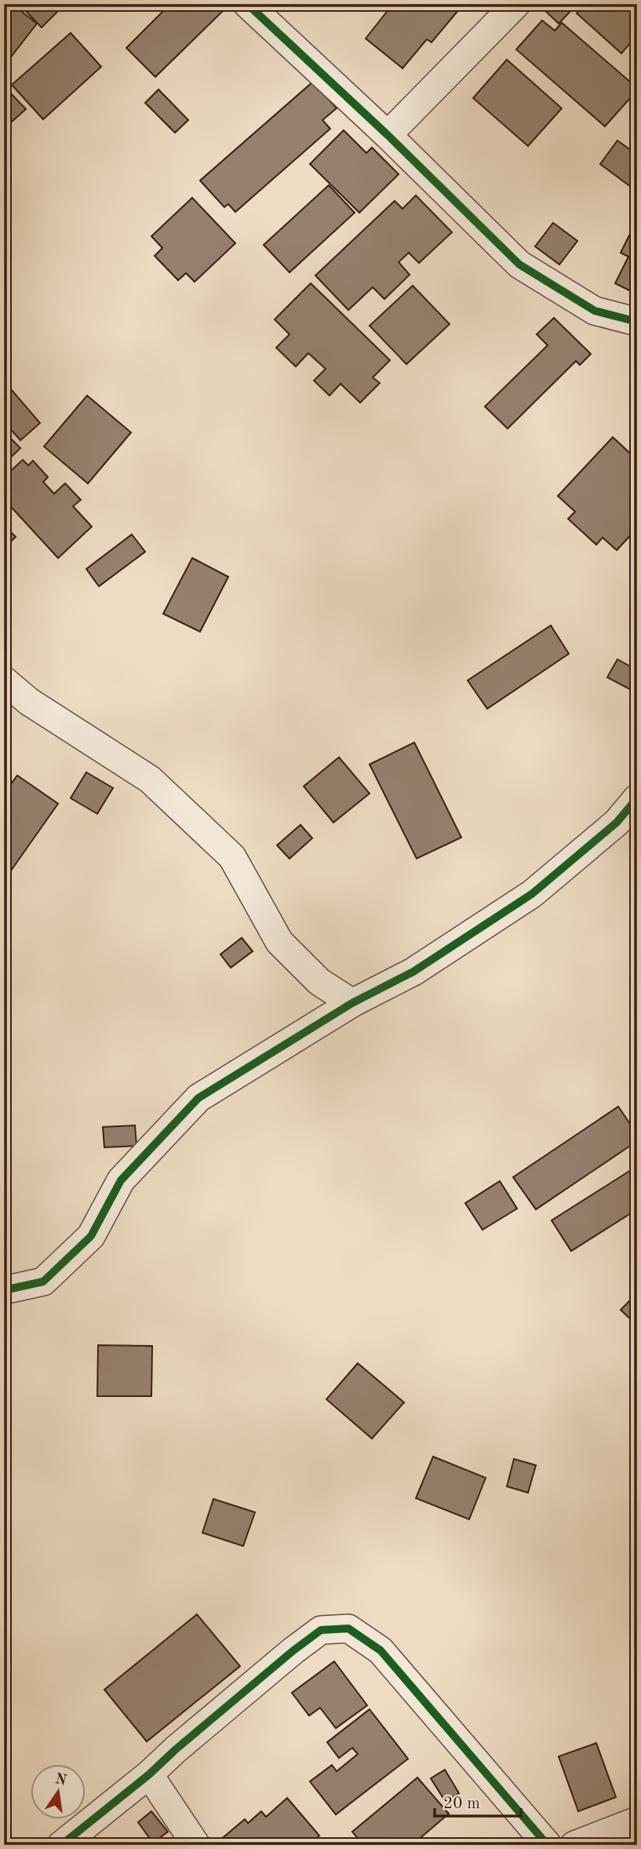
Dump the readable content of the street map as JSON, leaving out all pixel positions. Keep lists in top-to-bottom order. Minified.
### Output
{"scale_bar":"20 m","north":"top"}
